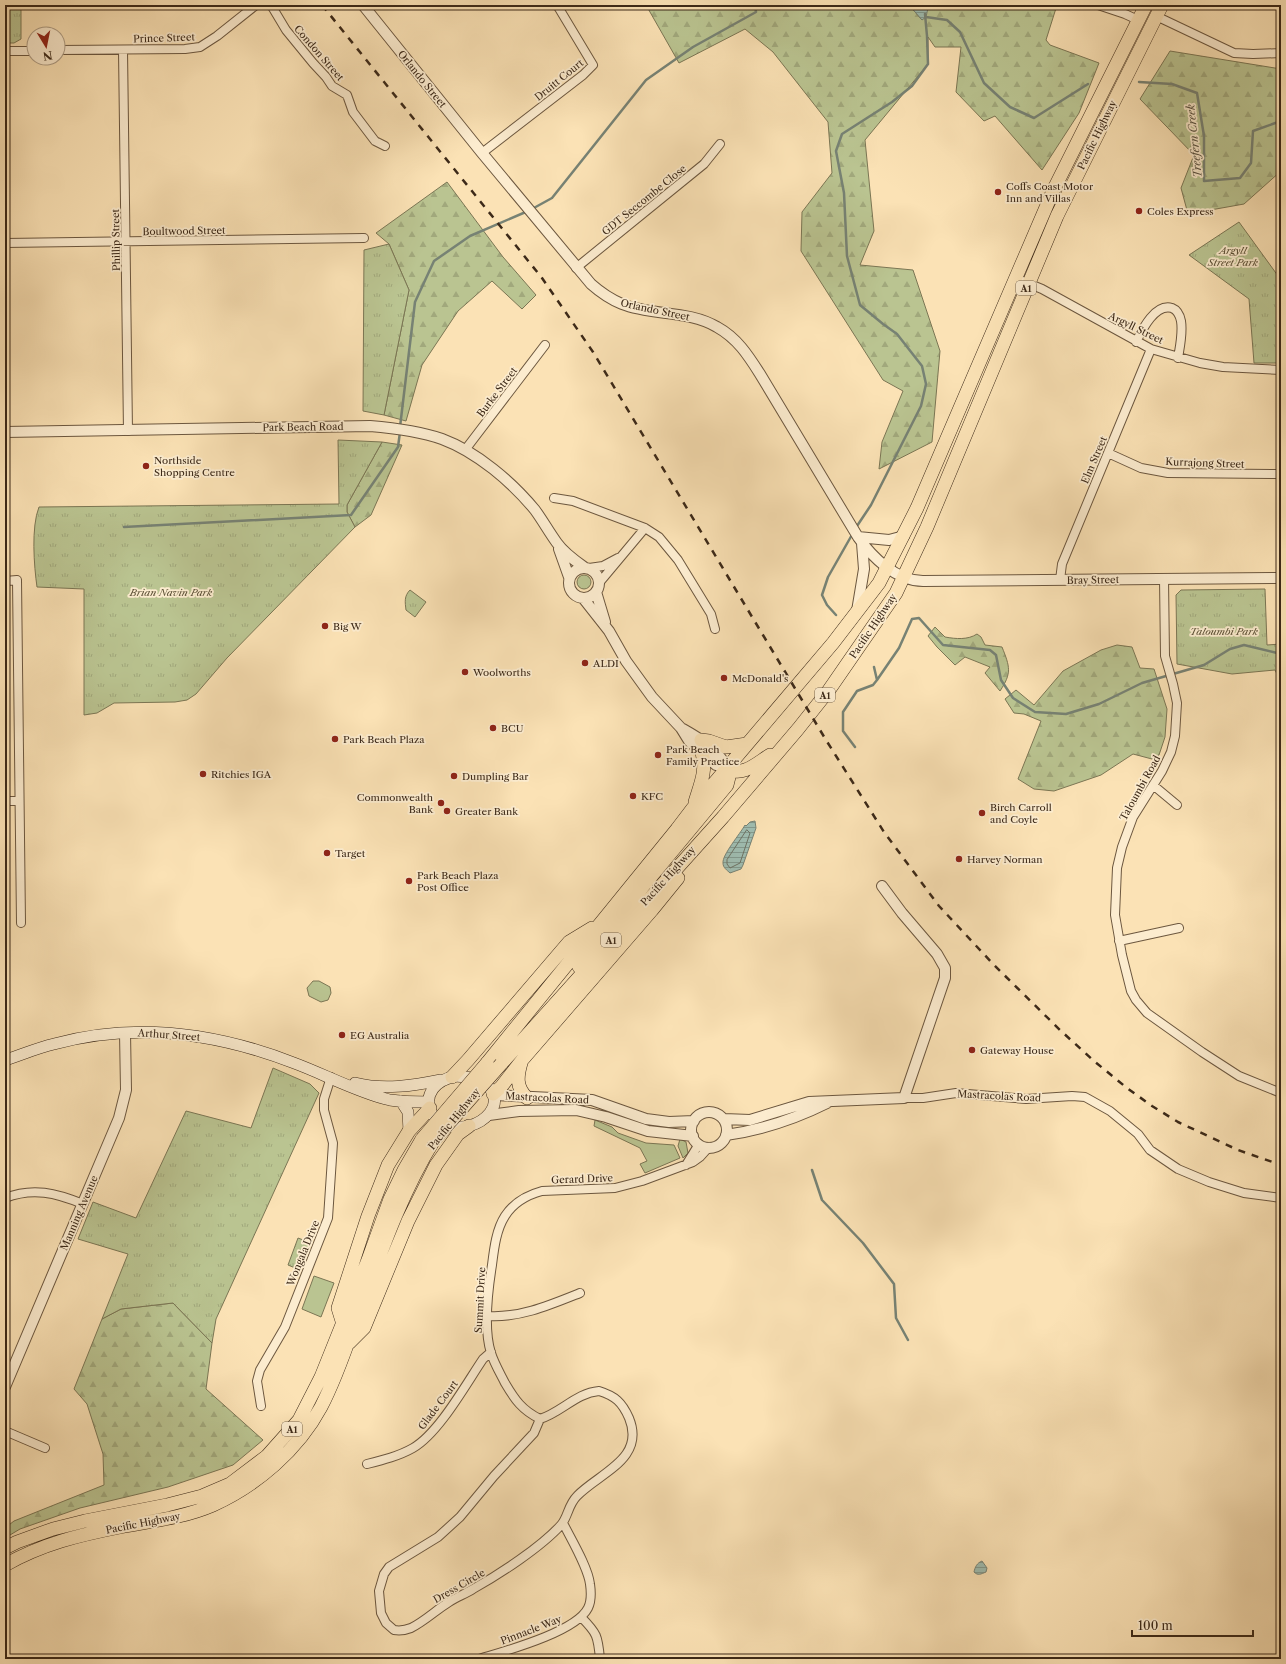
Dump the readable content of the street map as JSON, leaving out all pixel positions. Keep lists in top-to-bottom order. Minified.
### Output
{"streets":{"highway":["Pacific Highway","A1"],"main road":["Arthur Street"],"street":["Prince Street","Condon Street","Orlando Street","Druitt Court","GDT Seccombe Close","Boultwood Street","Phillip Street","Argyll Street","Burke Street","Park Beach Road","Elm Street","Kurrajong Street","Bray Street","Taloumbi Road","Mastracolas Road","Gerard Drive","Manning Avenue","Wongala Drive","Summit Drive","Glade Court","Dress Circle","Pinnacle Way"]},"crossings":[["Prince Street","Phillip Street"],["Orlando Street","Druitt Court"],["Orlando Street","Pacific Highway"],["Orlando Street","GDT Seccombe Close"],["Orlando Street","Bray Street"],["Pacific Highway","Argyll Street"],["Pacific Highway","Bray Street"],["Boultwood Street","Phillip Street"],["Phillip Street","Park Beach Road"],["Argyll Street","Elm Street"],["Burke Street","Park Beach Road"],["Elm Street","Kurrajong Street"],["Elm Street","Bray Street"],["Bray Street","Taloumbi Road"],["Arthur Street","Mastracolas Road"],["Arthur Street","Manning Avenue"],["Arthur Street","Wongala Drive"],["Mastracolas Road","Gerard Drive"],["Gerard Drive","Summit Drive"],["Summit Drive","Glade Court"],["Summit Drive","Dress Circle"],["Dress Circle","Pinnacle Way"]],"water":["Treefern Creek"],"parks":["Argyll Street Park","Brian Navin Park","Taloumbi Park"],"places":["Coffs Coast Motor Inn and Villas","Coles Express","Northside Shopping Centre","Big W","ALDI","Woolworths","McDonald's","BCU","Park Beach Plaza","Park Beach Family Practice","Ritchies IGA","Dumpling Bar","KFC","Commonwealth Bank","Greater Bank","Birch Carroll and Coyle","Target","Harvey Norman","Park Beach Plaza Post Office","EG Australia","Gateway House"],"scale_bar":"100 m","north":"bottom"}
